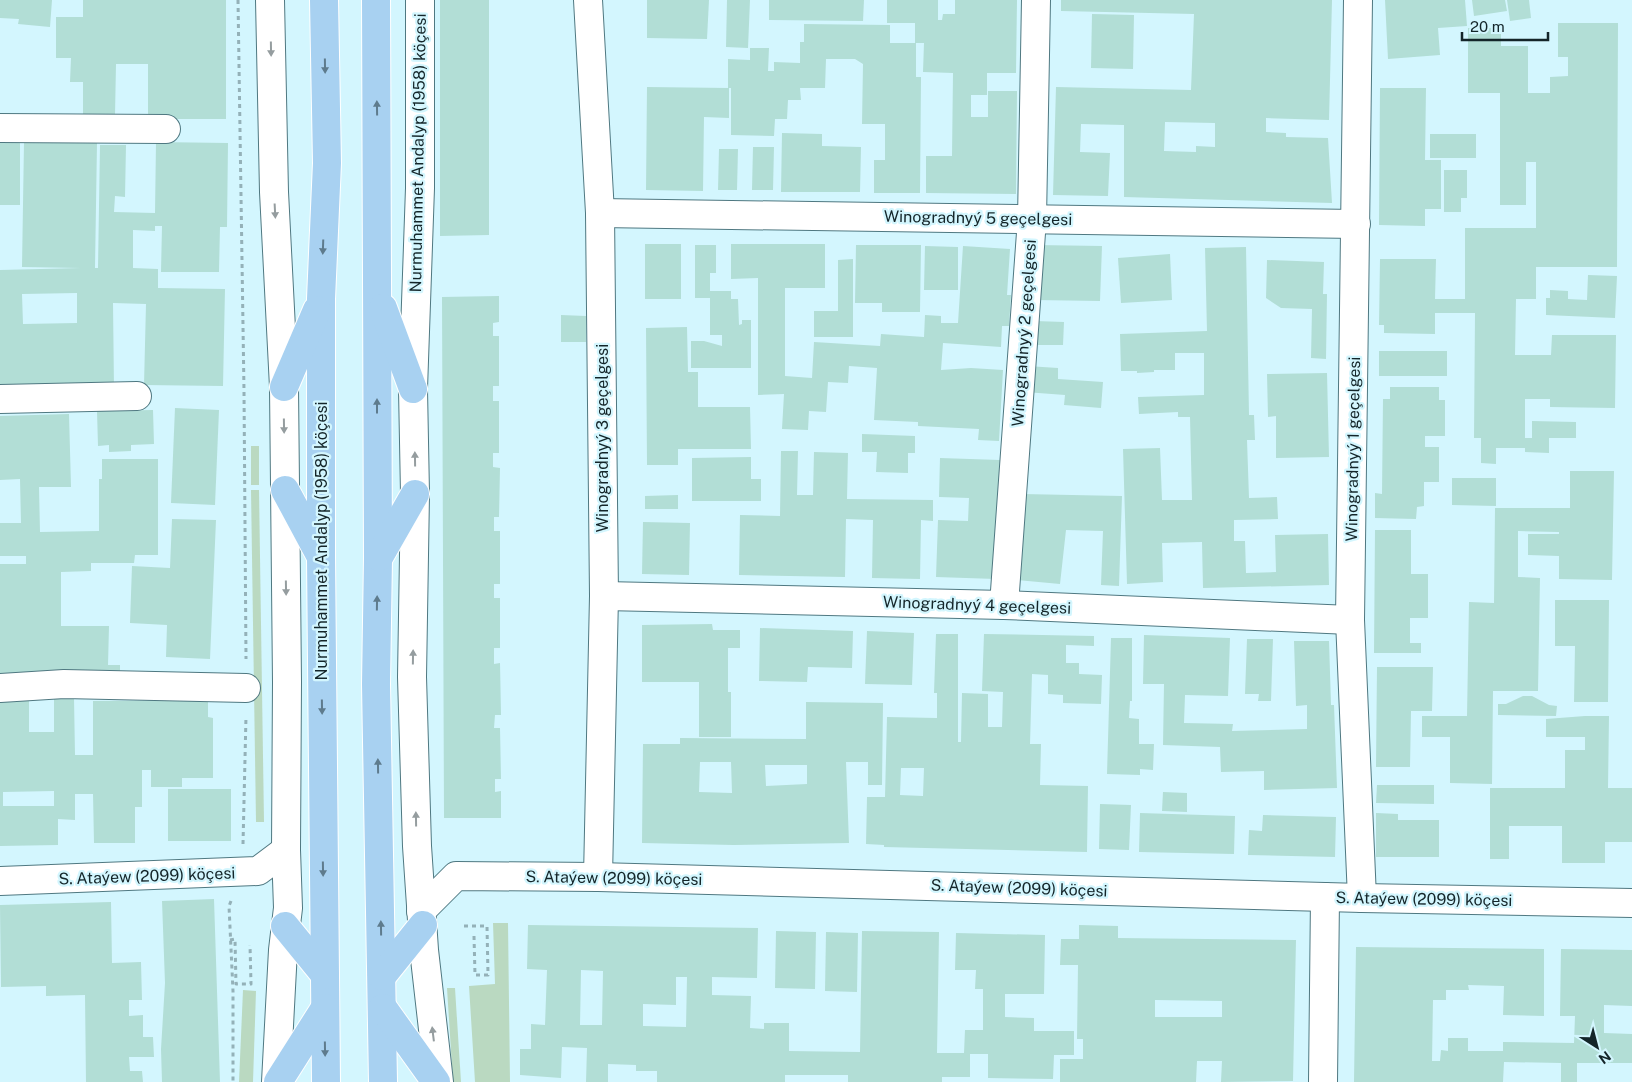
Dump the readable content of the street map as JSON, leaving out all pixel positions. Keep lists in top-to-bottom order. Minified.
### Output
{"streets":{"main road":["Nurmuhammet Andalyp (1958) köçesi"],"street":["Winogradnyý 5 geçelgesi","Winogradnyý 2 geçelgesi","Winogradnyý 3 geçelgesi","Winogradnyý 1 geçelgesi","Winogradnyý 4 geçelgesi","S. Ataýew (2099) köçesi"]},"crossings":[["Winogradnyý 5 geçelgesi","Winogradnyý 2 geçelgesi"],["Winogradnyý 5 geçelgesi","Winogradnyý 3 geçelgesi"],["Winogradnyý 5 geçelgesi","Winogradnyý 1 geçelgesi"],["Winogradnyý 2 geçelgesi","Winogradnyý 4 geçelgesi"],["Winogradnyý 3 geçelgesi","Winogradnyý 4 geçelgesi"],["Winogradnyý 3 geçelgesi","S. Ataýew (2099) köçesi"],["Winogradnyý 1 geçelgesi","Winogradnyý 4 geçelgesi"],["Winogradnyý 1 geçelgesi","S. Ataýew (2099) köçesi"]],"scale_bar":"20 m","north":"bottom right"}
